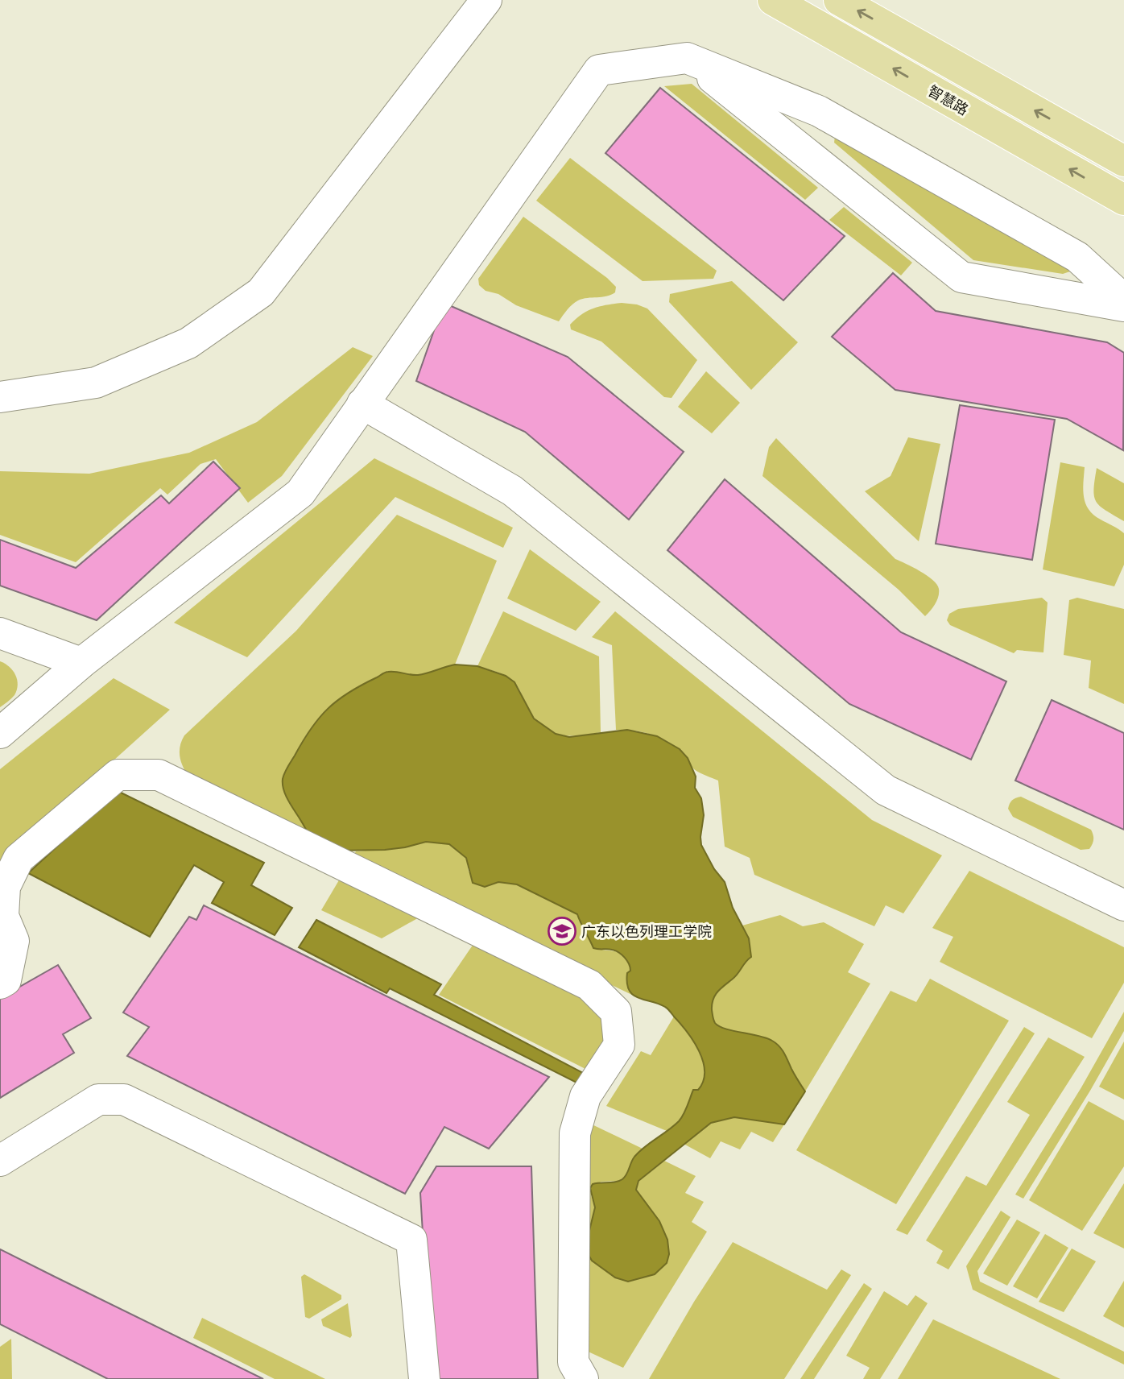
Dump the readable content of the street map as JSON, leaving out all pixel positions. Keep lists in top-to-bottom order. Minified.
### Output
{"streets":{"main road":["智慧路"]},"places":{"school or university":["广东以色列理工学院"]}}
